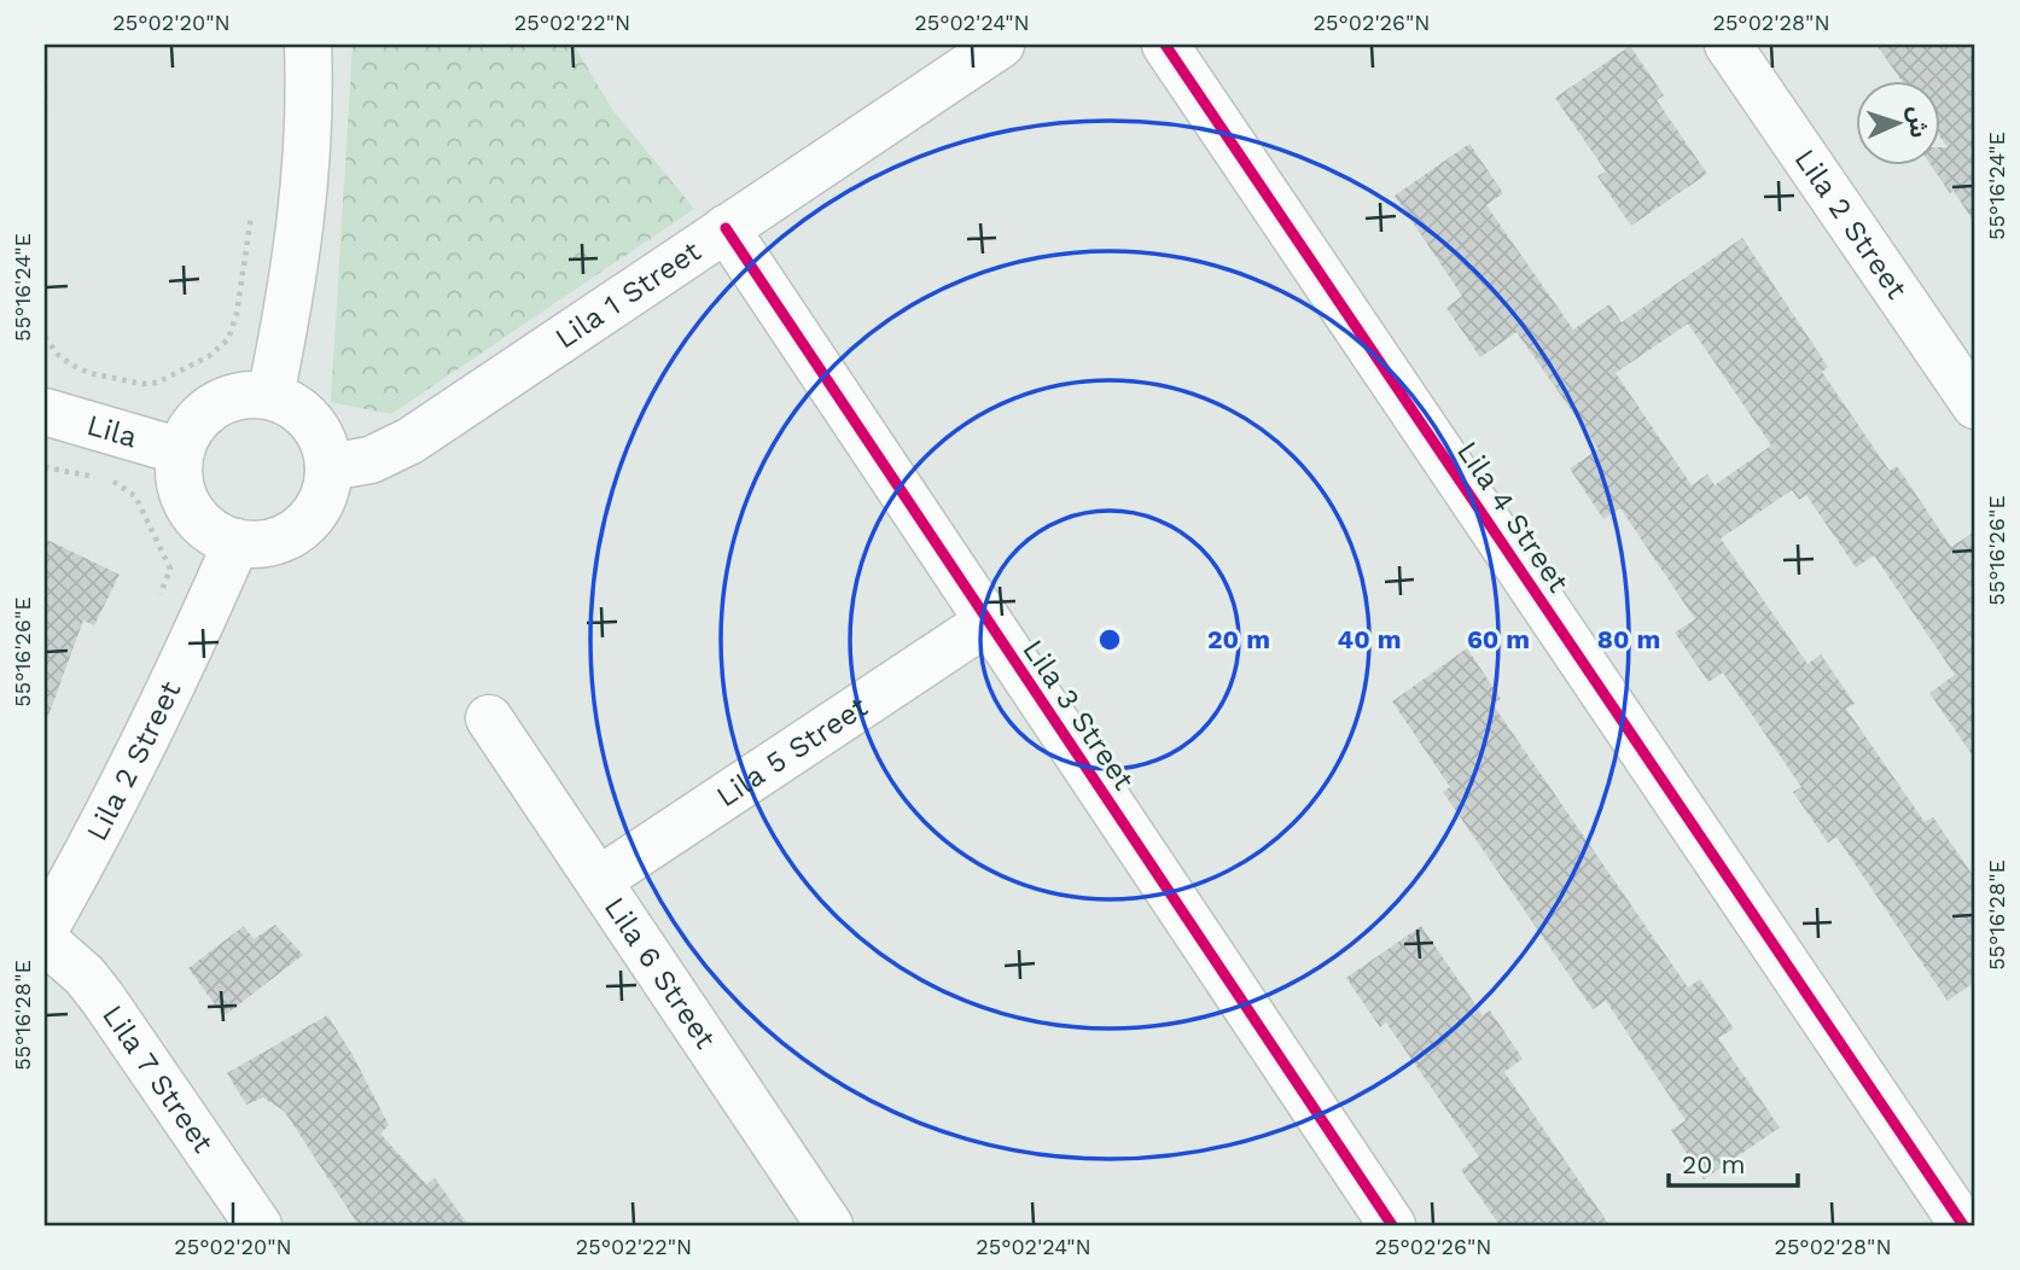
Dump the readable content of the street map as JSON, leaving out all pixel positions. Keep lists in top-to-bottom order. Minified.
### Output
{"streets":{"street":["Lila 2 Street","Lila 1 Street","Lila","Lila 4 Street","Lila 3 Street","Lila 5 Street","Lila 6 Street","Lila 7 Street"]},"crossings":[["Lila 2 Street","Lila 1 Street"],["Lila 2 Street","Lila"],["Lila 1 Street","Lila"],["Lila 1 Street","Lila 3 Street"],["Lila 3 Street","Lila 5 Street"],["Lila 5 Street","Lila 6 Street"]],"scale_bar":"20 m","north":"right","coordinates":["25°02'20\"N","25°02'22\"N","25°02'24\"N","25°02'26\"N","25°02'28\"N","55°16'24\"E","55°16'26\"E","55°16'28\"E"],"rings":["20 m","40 m","60 m","80 m"]}
